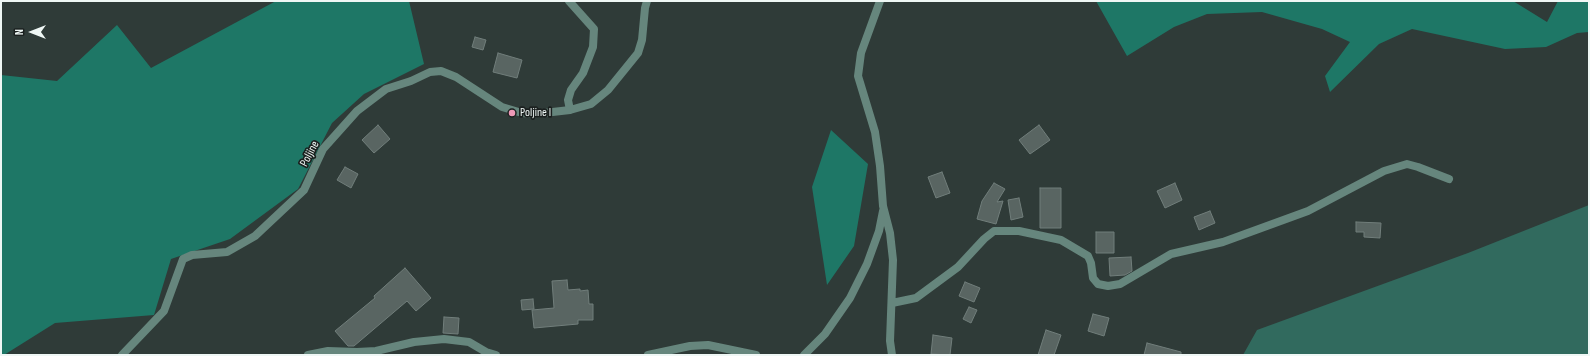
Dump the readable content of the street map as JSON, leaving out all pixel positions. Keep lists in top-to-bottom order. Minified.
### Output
{"streets":{"street":["Poljine"]},"places":["Poljine I"],"north":"left"}
